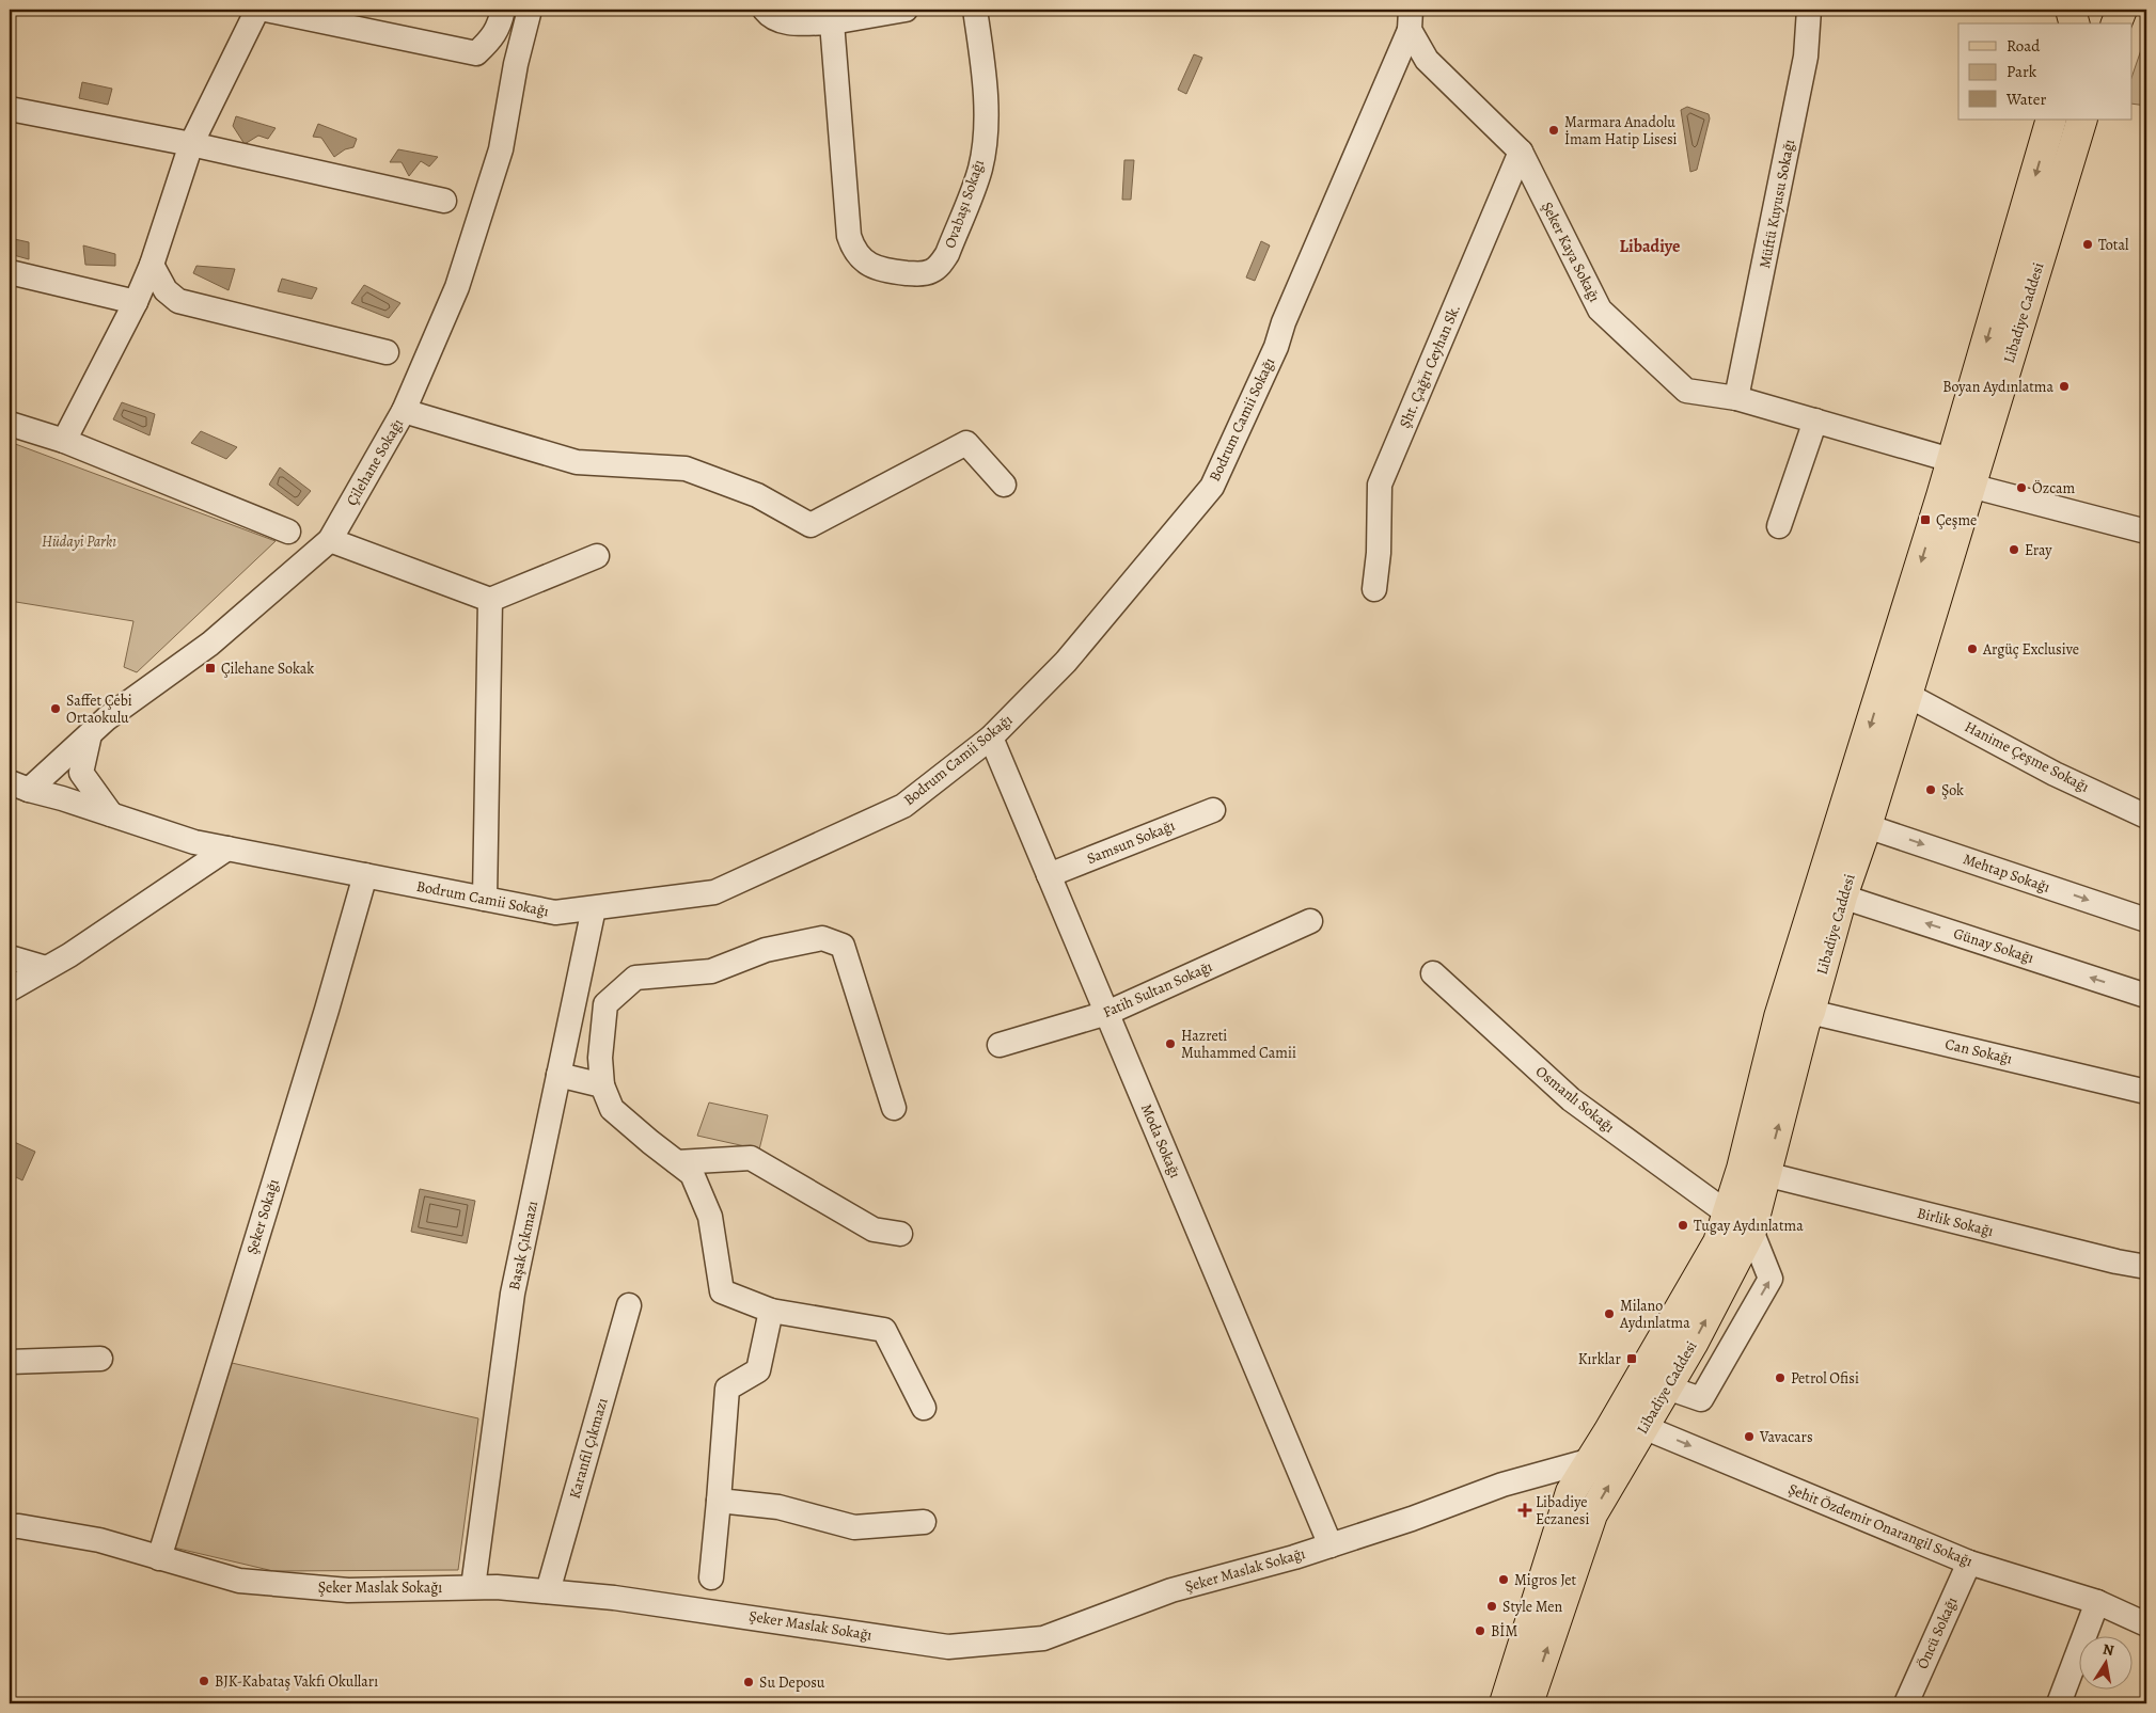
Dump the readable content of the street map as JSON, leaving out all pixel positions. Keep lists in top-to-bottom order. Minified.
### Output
{"streets":{"main road":["Libadiye Caddesi"],"street":["Ovabaşı Sokağı","Müftü Kuyusu Sokağı","Şeker Kaya Sokağı","Şht. Çağrı Ceyhan Sk.","Bodrum Camii Sokağı","Çilehane Sokağı","Hanime Çeşme Sokağı","Samsun Sokağı","Mehtap Sokağı","Günay Sokağı","Fatih Sultan Sokağı","Can Sokağı","Osmanlı Sokağı","Moda Sokağı","Şeker Sokağı","Birlik Sokağı","Başak Çıkmazı","Karanfil Çıkmazı","Şehit Özdemir Onarangil Sokağı","Şeker Maslak Sokağı","Öncü Sokağı"]},"crossings":[["Müftü Kuyusu Sokağı","Şeker Kaya Sokağı"],["Şeker Kaya Sokağı","Libadiye Caddesi"],["Şeker Kaya Sokağı","Şht. Çağrı Ceyhan Sk."],["Şeker Kaya Sokağı","Bodrum Camii Sokağı"],["Libadiye Caddesi","Hanime Çeşme Sokağı"],["Libadiye Caddesi","Mehtap Sokağı"],["Libadiye Caddesi","Günay Sokağı"],["Libadiye Caddesi","Can Sokağı"],["Libadiye Caddesi","Osmanlı Sokağı"],["Libadiye Caddesi","Birlik Sokağı"],["Libadiye Caddesi","Şehit Özdemir Onarangil Sokağı"],["Libadiye Caddesi","Şeker Maslak Sokağı"],["Bodrum Camii Sokağı","Çilehane Sokağı"],["Bodrum Camii Sokağı","Moda Sokağı"],["Bodrum Camii Sokağı","Şeker Sokağı"],["Bodrum Camii Sokağı","Başak Çıkmazı"],["Samsun Sokağı","Moda Sokağı"],["Fatih Sultan Sokağı","Moda Sokağı"],["Moda Sokağı","Şeker Maslak Sokağı"],["Şeker Sokağı","Şeker Maslak Sokağı"],["Başak Çıkmazı","Şeker Maslak Sokağı"],["Karanfil Çıkmazı","Şeker Maslak Sokağı"],["Şehit Özdemir Onarangil Sokağı","Öncü Sokağı"]],"one_way":["Mehtap Sokağı","Günay Sokağı","Şehit Özdemir Onarangil Sokağı"],"districts":["Libadiye"],"parks":["Hüdayi Parkı"],"places":{"other":["Marmara Anadolu İmam Hatip Lisesi","Total","Boyan Aydınlatma","Özcam","Eray","Argüç Exclusive","Saffet Çebi Ortaokulu","Şok","Hazreti Muhammed Camii","Tugay Aydınlatma","Milano Aydınlatma","Petrol Ofisi","Vavacars","Migros Jet","Style Men","BİM","BJK-Kabataş Vakfı Okulları","Su Deposu"],"transit":["Çeşme","Çilehane Sokak","Kırklar"],"health":["Libadiye Eczanesi"]},"legend":["Road","Park","Water"],"north":"top"}
